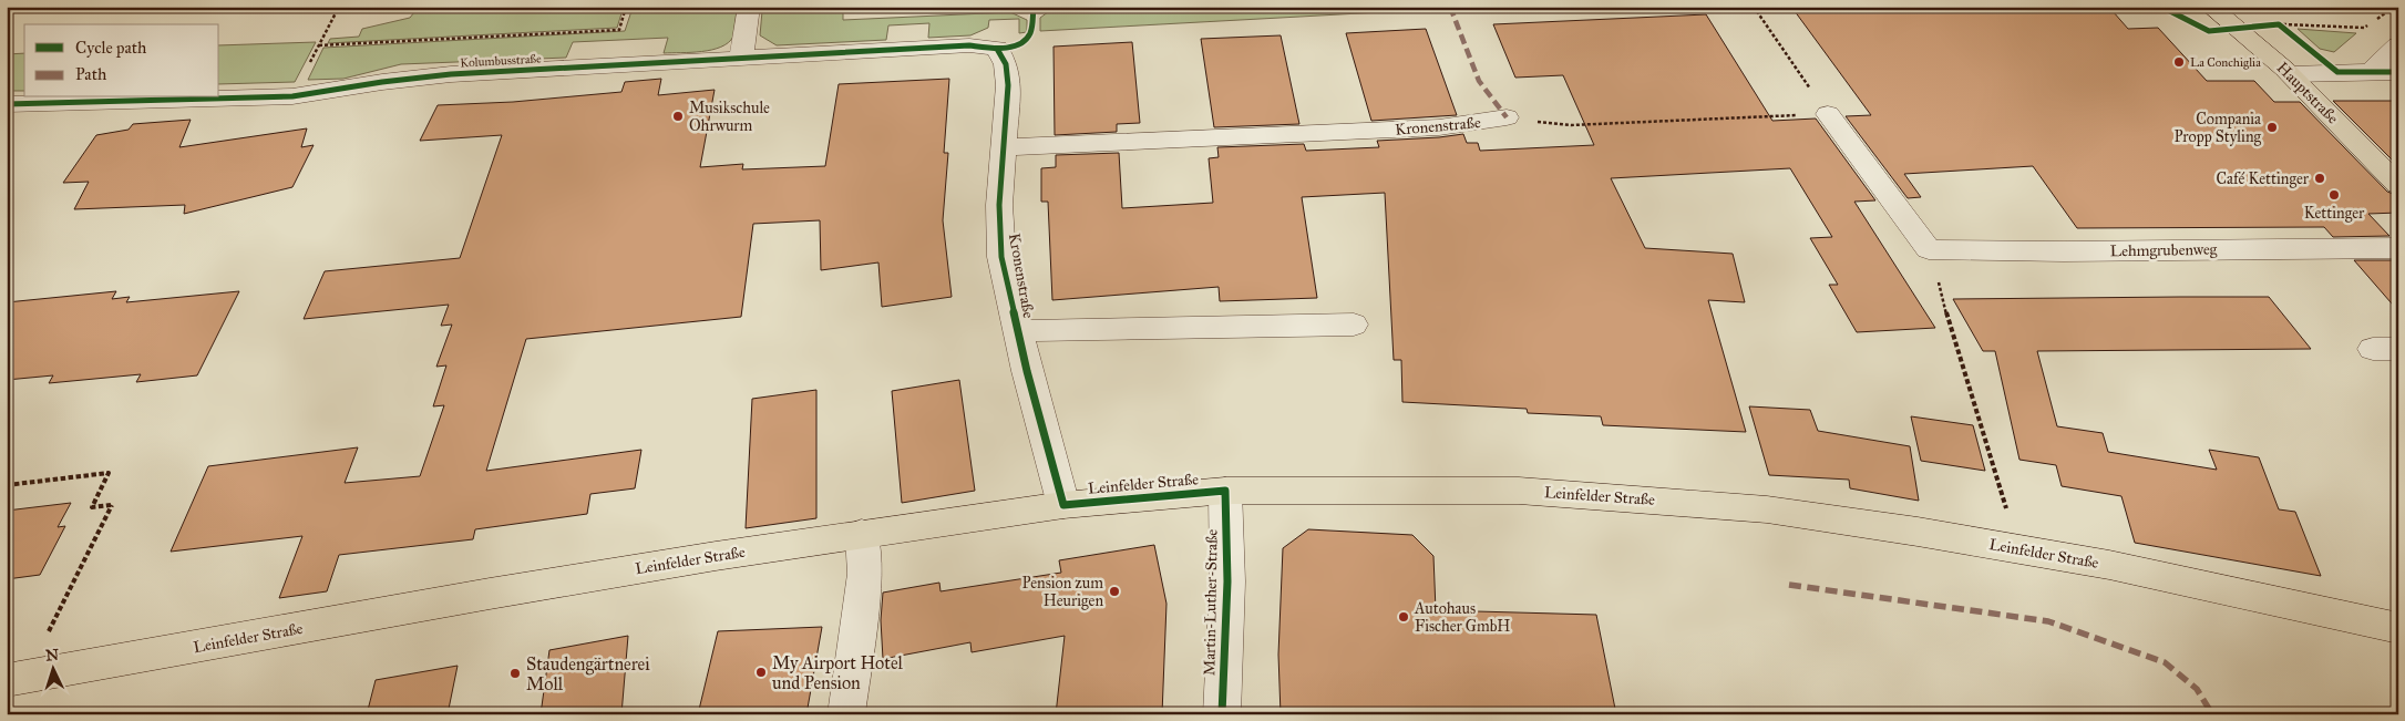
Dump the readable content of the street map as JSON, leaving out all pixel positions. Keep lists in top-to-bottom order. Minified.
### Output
{"streets":{"main road":["Hauptstraße","Leinfelder Straße"],"street":["Kolumbusstraße","Kronenstraße","Lehmgrubenweg","Martin-Luther-Straße"]},"crossings":[["Kolumbusstraße","Kronenstraße"],["Kronenstraße","Leinfelder Straße"],["Leinfelder Straße","Martin-Luther-Straße"]],"places":["La Conchiglia","Musikschule Ohrwurm","Compania Propp Styling","Café Kettinger","Kettinger","Pension zum Heurigen","Autohaus Fischer GmbH","My Airport Hotel und Pension","Staudengärtnerei Moll"],"legend":["Cycle path","Path"],"north":"top"}
